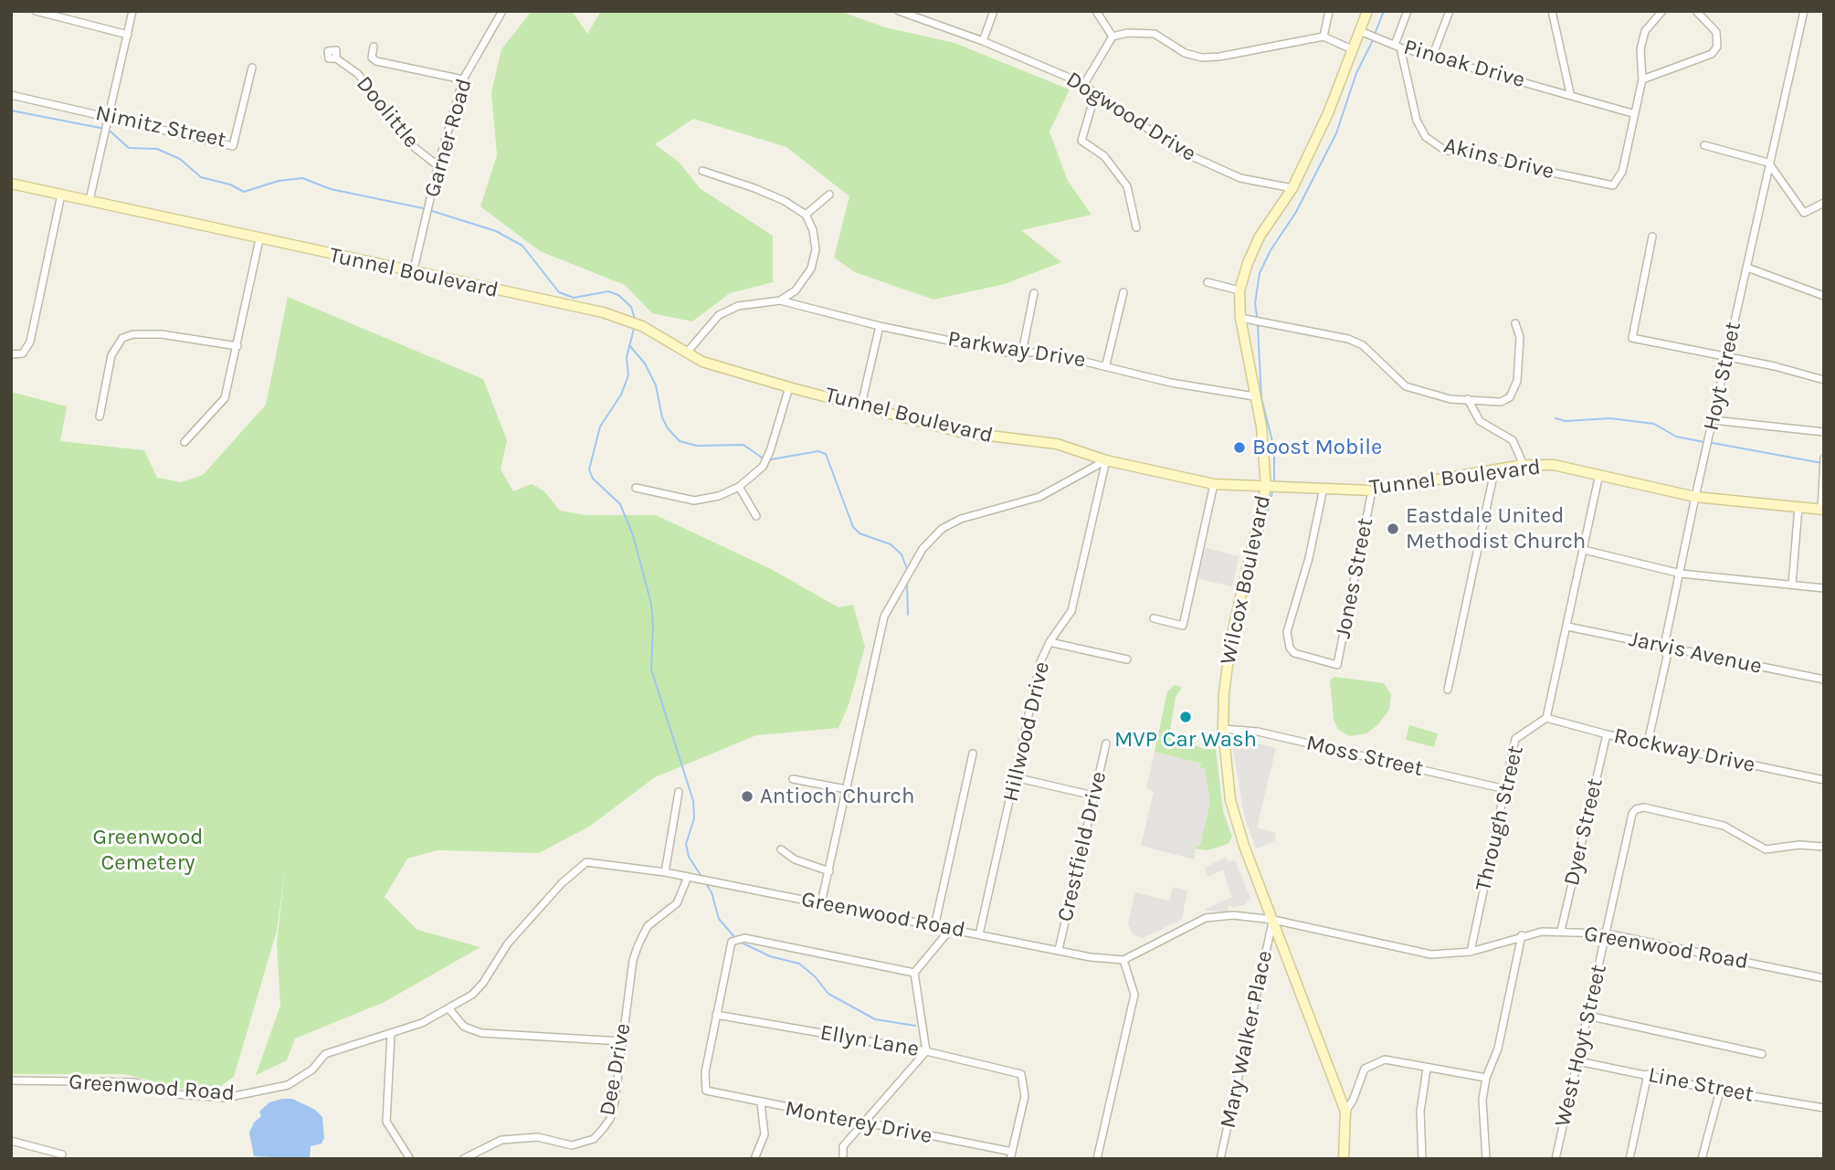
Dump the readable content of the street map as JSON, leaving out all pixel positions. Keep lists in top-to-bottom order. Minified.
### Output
{"streets":{"main road":["Tunnel Boulevard","Wilcox Boulevard"],"street":["Pinoak Drive","Doolittle","Dogwood Drive","Nimitz Street","Garner Road","Akins Drive","Parkway Drive","Hoyt Street","Jones Street","Jarvis Avenue","Hillwood Drive","Rockway Drive","Moss Street","Through Street","Dyer Street","Crestfield Drive","Greenwood Road","Mary Walker Place","Ellyn Lane","West Hoyt Street","Dee Drive","Line Street","Monterey Drive"]},"crossings":[["Pinoak Drive","Akins Drive"],["Pinoak Drive","Wilcox Boulevard"],["Doolittle","Garner Road"],["Dogwood Drive","Wilcox Boulevard"],["Garner Road","Tunnel Boulevard"],["Tunnel Boulevard","Hoyt Street"],["Tunnel Boulevard","Jones Street"],["Tunnel Boulevard","Wilcox Boulevard"],["Tunnel Boulevard","Hillwood Drive"],["Parkway Drive","Wilcox Boulevard"],["Hoyt Street","Jarvis Avenue"],["Hoyt Street","Rockway Drive"],["Wilcox Boulevard","Moss Street"],["Wilcox Boulevard","Greenwood Road"],["Wilcox Boulevard","Mary Walker Place"],["Hillwood Drive","Greenwood Road"],["Rockway Drive","Through Street"],["Rockway Drive","Dyer Street"],["Moss Street","Through Street"],["Through Street","Greenwood Road"],["Dyer Street","Greenwood Road"],["Crestfield Drive","Greenwood Road"],["Greenwood Road","Mary Walker Place"],["Greenwood Road","West Hoyt Street"],["Greenwood Road","Dee Drive"],["Ellyn Lane","Monterey Drive"],["West Hoyt Street","Line Street"]],"parks":["Greenwood Cemetery"],"places":["Boost Mobile","Eastdale United Methodist Church","MVP Car Wash","Antioch Church"]}
